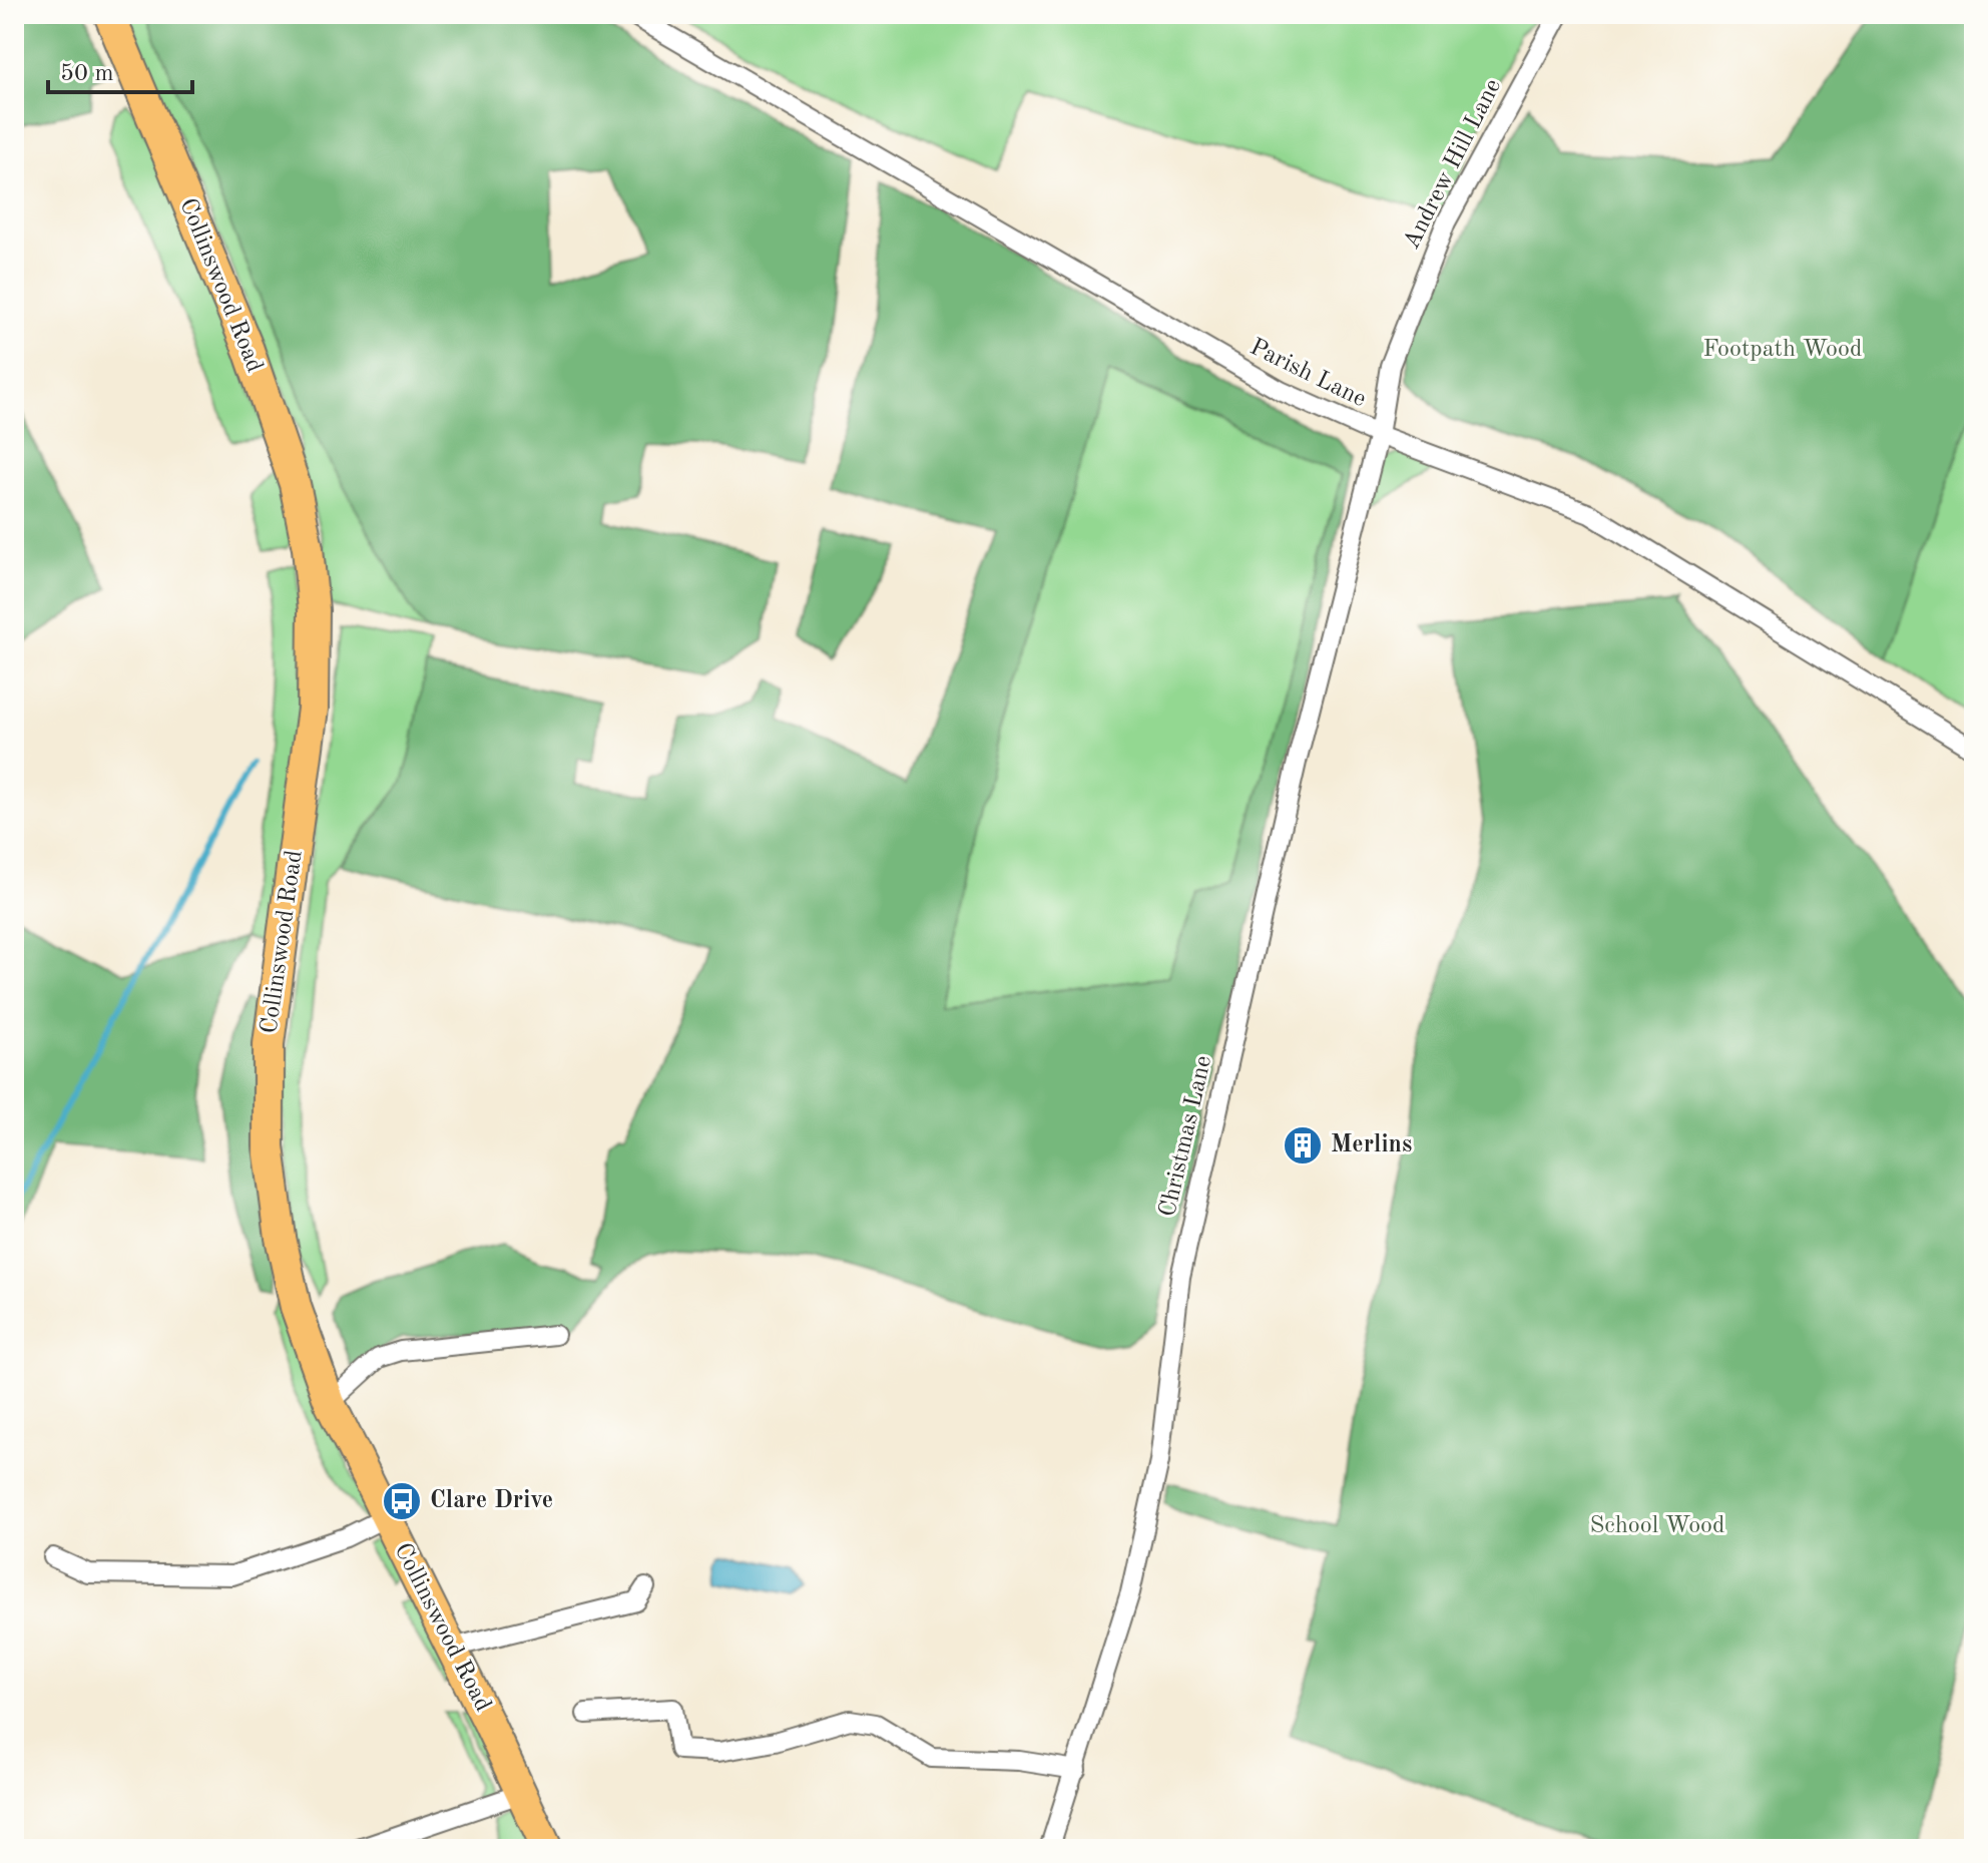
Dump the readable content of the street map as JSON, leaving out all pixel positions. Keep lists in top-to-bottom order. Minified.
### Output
{"streets":{"main road":["Collinswood Road"],"street":["Andrew Hill Lane","Parish Lane","Christmas Lane"]},"crossings":[["Andrew Hill Lane","Parish Lane"],["Andrew Hill Lane","Christmas Lane"],["Parish Lane","Christmas Lane"]],"parks":["Footpath Wood","School Wood"],"places":{"building":["Merlins"],"bus stop":["Clare Drive"]},"scale_bar":"50 m"}
